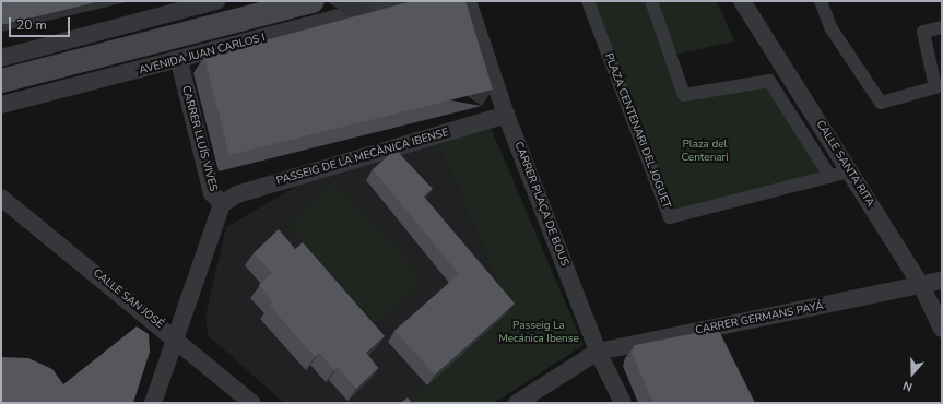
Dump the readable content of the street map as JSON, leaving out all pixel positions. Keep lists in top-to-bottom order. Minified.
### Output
{"streets":{"main road":["AVENIDA JUAN CARLOS I"],"street":["PLAZA CENTENARI DEL JOGUET","CARRER LLUÍS VIVES","PASSEIG DE LA MECÀNICA IBENSE","CALLE SANTA RITA","CARRER PLAÇA DE BOUS","CALLE SAN JOSÉ","CARRER GERMANS PAYÁ"]},"crossings":[["AVENIDA JUAN CARLOS I","CARRER LLUÍS VIVES"],["CARRER LLUÍS VIVES","PASSEIG DE LA MECÀNICA IBENSE"],["CARRER LLUÍS VIVES","CALLE SAN JOSÉ"],["PASSEIG DE LA MECÀNICA IBENSE","CARRER PLAÇA DE BOUS"],["CALLE SANTA RITA","CARRER GERMANS PAYÁ"],["CARRER PLAÇA DE BOUS","CARRER GERMANS PAYÁ"]],"parks":["Plaza del Centenari","Passeig La Mecánica Ibense"],"scale_bar":"20 m","north":"bottom"}
